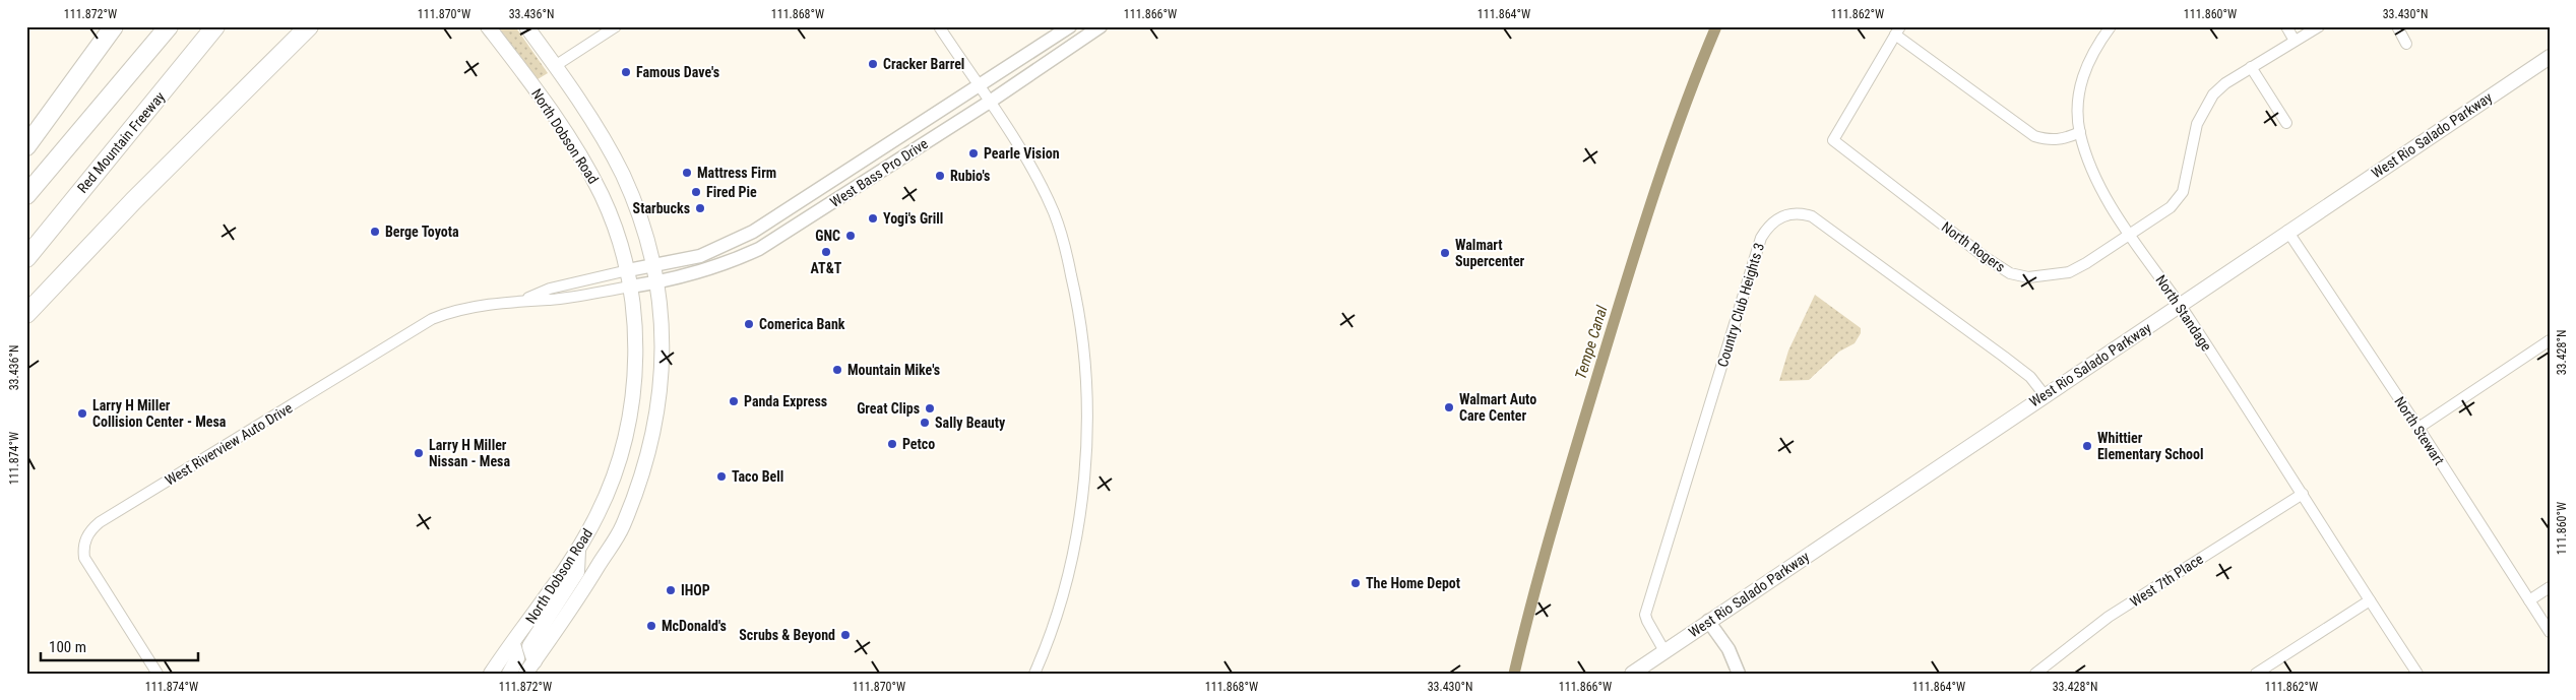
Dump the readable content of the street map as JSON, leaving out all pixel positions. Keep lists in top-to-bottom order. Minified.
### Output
{"streets":{"highway":["Red Mountain Freeway"],"main road":["West Rio Salado Parkway","North Dobson Road"],"street":["West Bass Pro Drive","North Rogers","Country Club Heights 3","North Standage","North Stewart","West Riverview Auto Drive","West 7th Place"]},"crossings":[["West Rio Salado Parkway","Country Club Heights 3"],["West Rio Salado Parkway","North Standage"],["West Rio Salado Parkway","North Stewart"],["North Dobson Road","West Bass Pro Drive"],["North Dobson Road","West Riverview Auto Drive"],["West Bass Pro Drive","West Riverview Auto Drive"],["North Rogers","North Standage"],["North Standage","West 7th Place"]],"water":["Tempe Canal"],"places":["Cracker Barrel","Famous Dave's","Pearle Vision","Mattress Firm","Rubio's","Fired Pie","Starbucks","Yogi's Grill","Berge Toyota","GNC","AT&T","Walmart Supercenter","Comerica Bank","Mountain Mike's","Panda Express","Walmart Auto Care Center","Great Clips","Larry H Miller Collision Center - Mesa","Sally Beauty","Petco","Whittier Elementary School","Larry H Miller Nissan - Mesa","Taco Bell","The Home Depot","IHOP","McDonald's","Scrubs & Beyond"],"scale_bar":"100 m","coordinates":["111.872°W","111.870°W","33.436°N","111.868°W","111.866°W","111.864°W","111.862°W","111.860°W","33.430°N","33.428°N","111.874°W"]}
